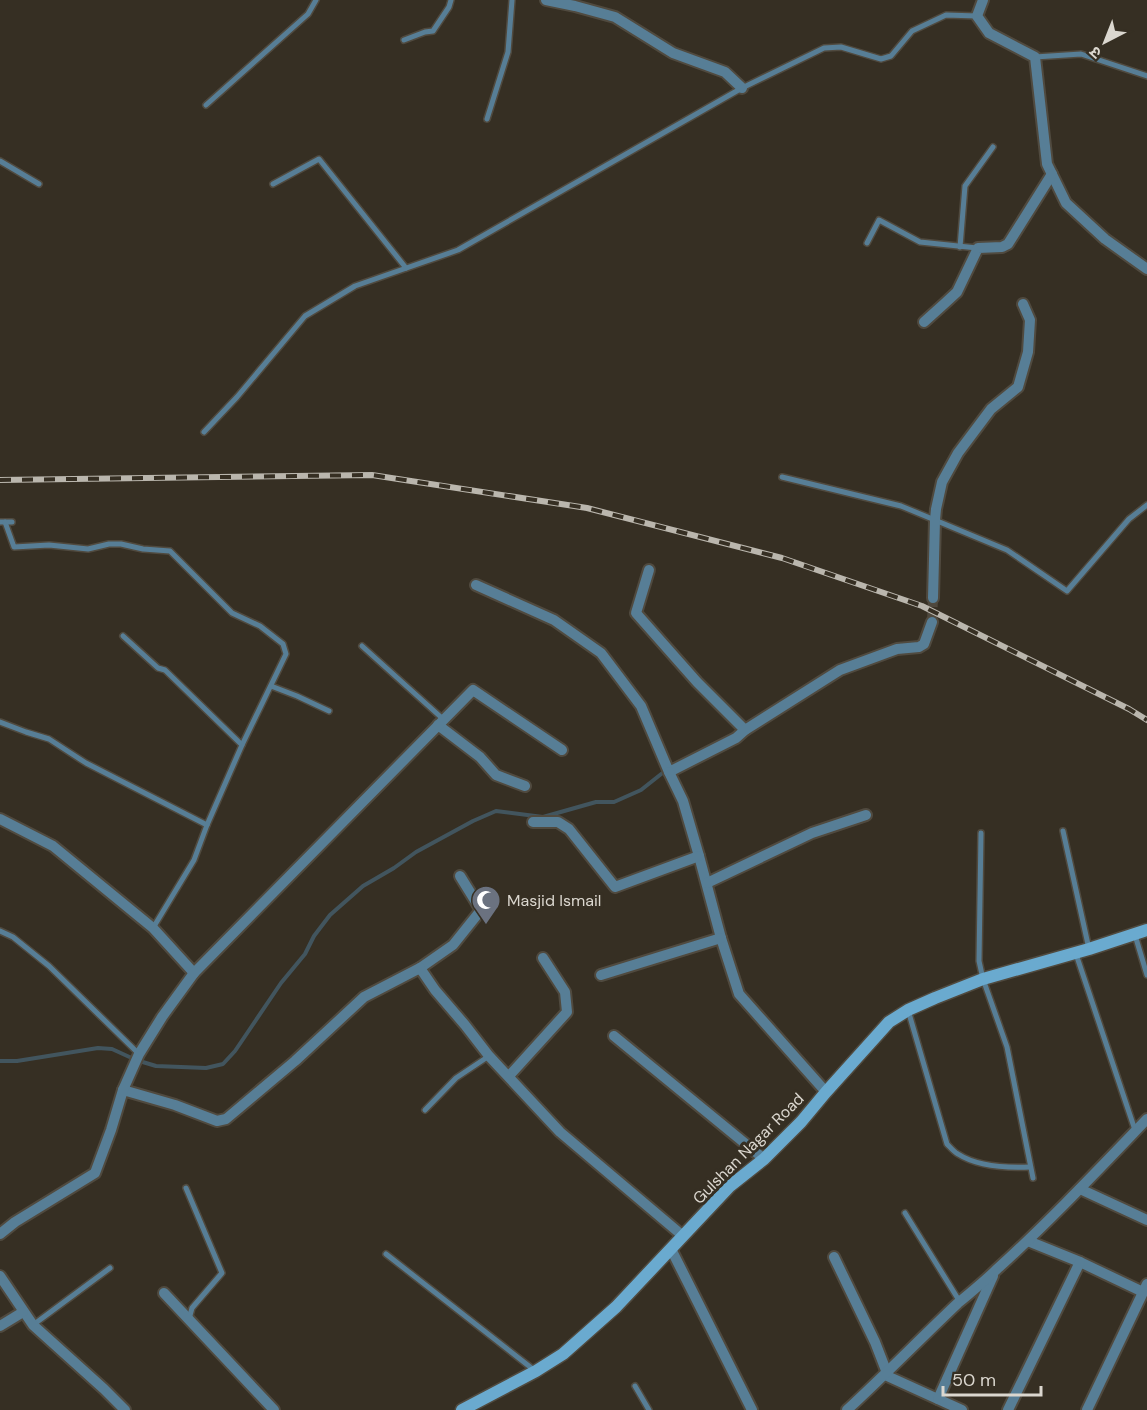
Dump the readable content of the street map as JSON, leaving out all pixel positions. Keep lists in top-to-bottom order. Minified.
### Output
{"streets":{"street":["Gulshan Nagar Road"]},"places":{"mosque":["Masjid Ismail"]},"scale_bar":"50 m","north":"bottom left"}
